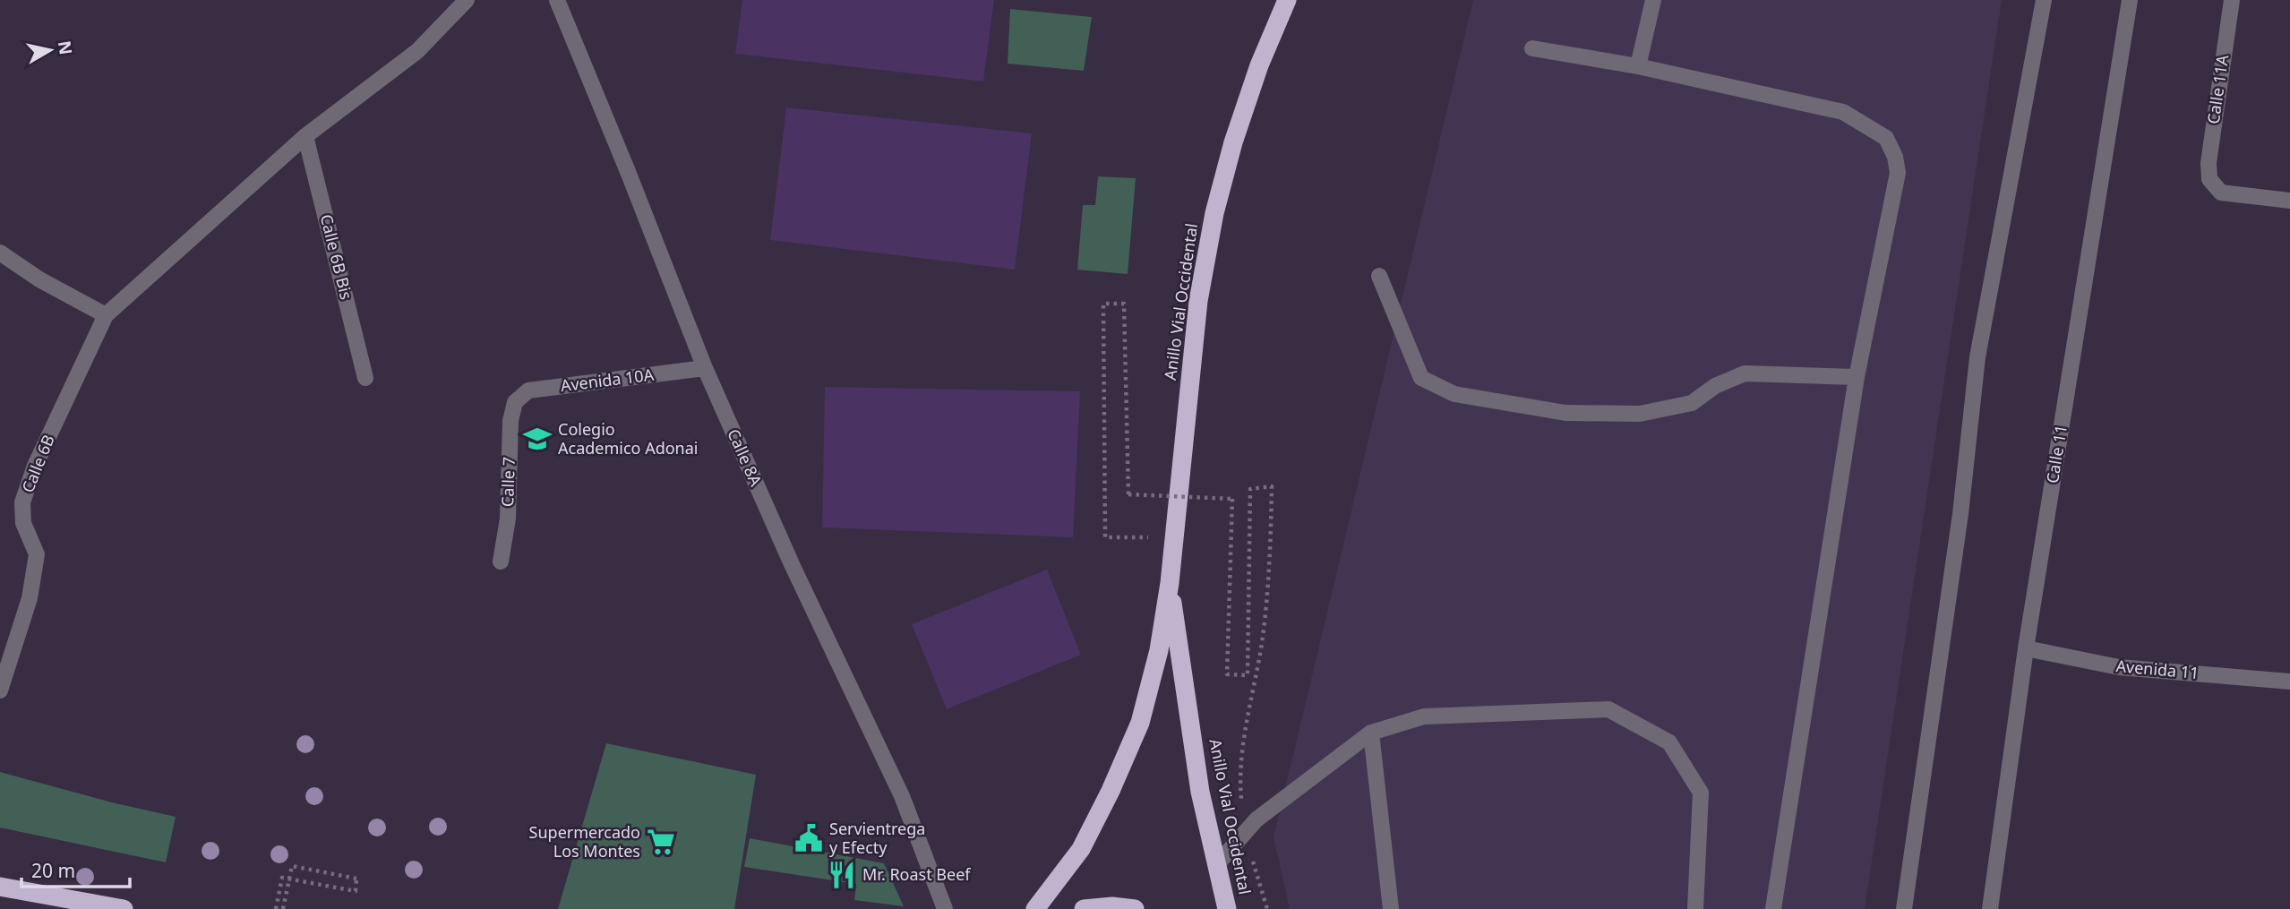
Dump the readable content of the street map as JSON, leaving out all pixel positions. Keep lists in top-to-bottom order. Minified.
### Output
{"streets":{"highway":["Anillo Vial Occidental"],"street":["Calle 11A","Calle 6B Bis","Avenida 10A","Calle 11","Calle 8A","Calle 6B","Calle 7","Avenida 11"]},"crossings":[["Avenida 10A","Calle 8A"],["Avenida 10A","Calle 7"],["Calle 11","Avenida 11"]],"places":{"school or university":["Colegio Academico Adonai"],"public building":["Servientrega y Efecty"],"supermarket":["Supermercado Los Montes"],"restaurant":["Mr. Roast Beef"]},"scale_bar":"20 m","north":"right"}
